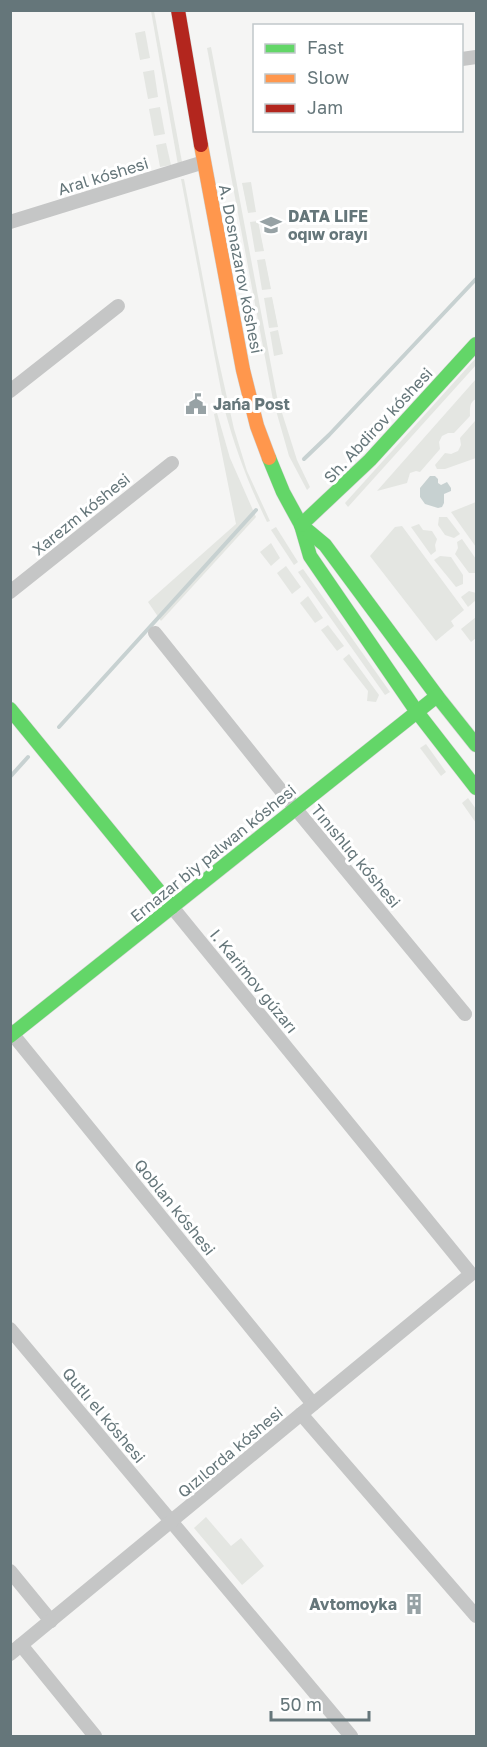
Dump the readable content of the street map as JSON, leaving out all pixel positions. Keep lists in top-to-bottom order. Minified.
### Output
{"streets":{"main road":["A. Dosnazarov kóshesi","Sh. Abdirov kóshesi","Ernazar biy palwan kóshesi","I. Karimov gúzarı"],"street":["Aral kóshesi","Xarezm kóshesi","Tınıshlıq kóshesi","Qoblan kóshesi","Qutlı el kóshesi","Qızılorda kóshesi"]},"crossings":[["Aral kóshesi","A. Dosnazarov kóshesi"],["A. Dosnazarov kóshesi","Sh. Abdirov kóshesi"],["A. Dosnazarov kóshesi","Ernazar biy palwan kóshesi"],["Ernazar biy palwan kóshesi","Tınıshlıq kóshesi"],["Ernazar biy palwan kóshesi","I. Karimov gúzarı"],["Ernazar biy palwan kóshesi","Qoblan kóshesi"],["I. Karimov gúzarı","Qızılorda kóshesi"],["Qoblan kóshesi","Qızılorda kóshesi"],["Qutlı el kóshesi","Qızılorda kóshesi"]],"places":{"school or university":["DATA LIFE oqıw orayı"],"public building":["Jańa Post"],"building":["Avtomoyka"]},"legend":["Fast","Slow","Jam"],"scale_bar":"50 m"}
